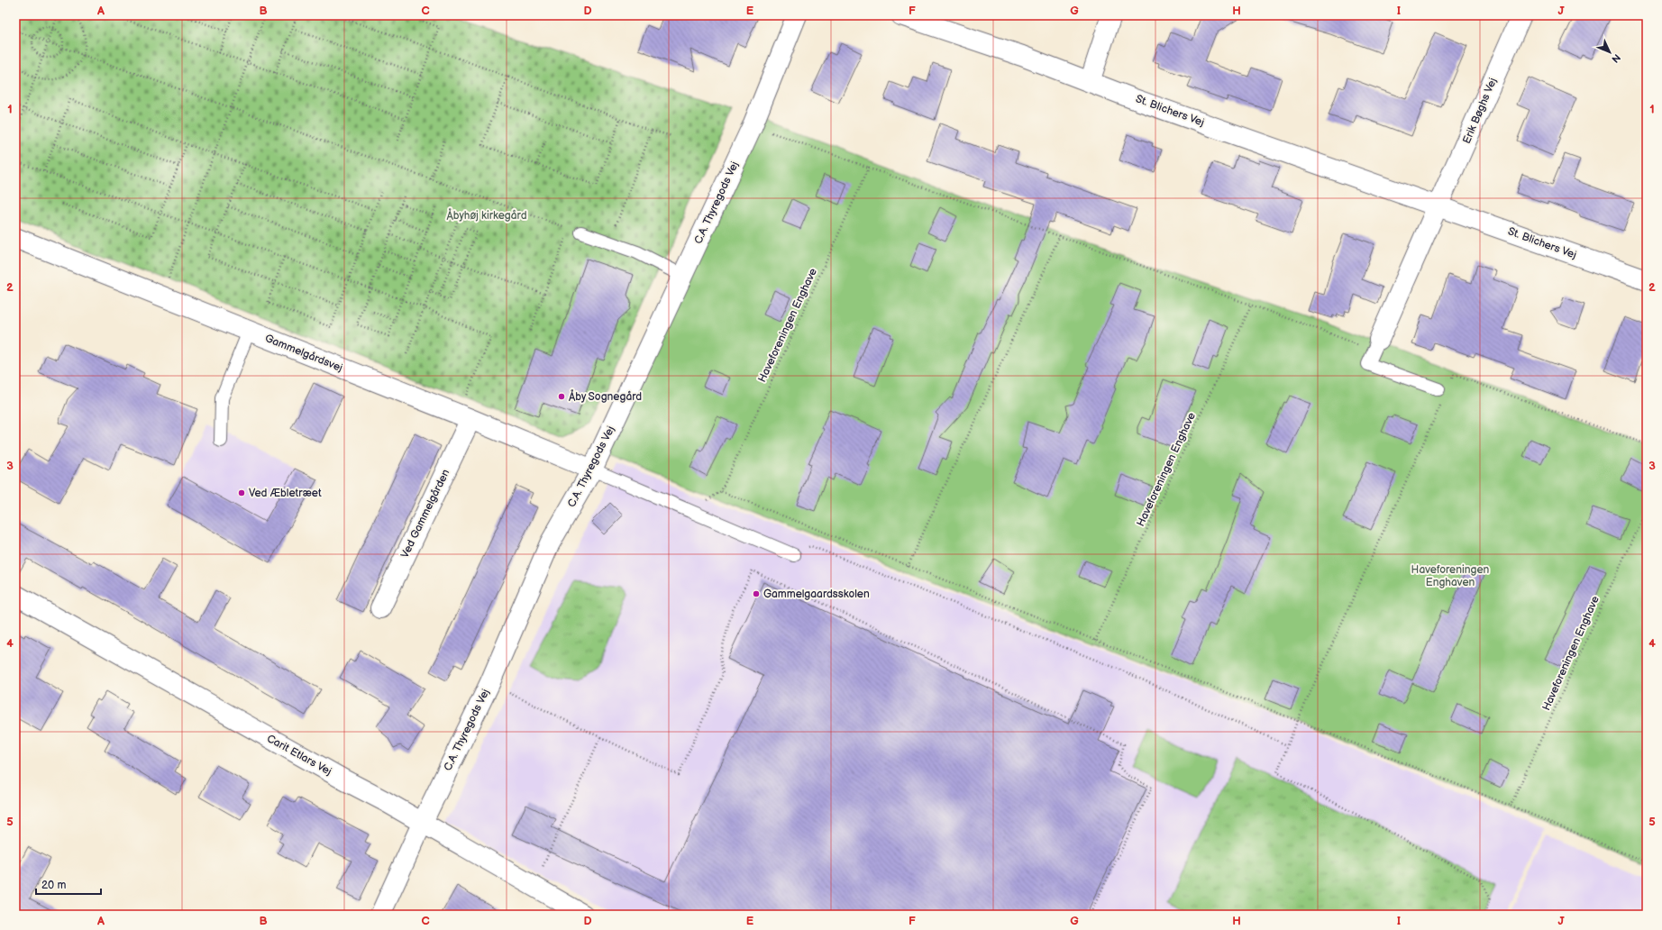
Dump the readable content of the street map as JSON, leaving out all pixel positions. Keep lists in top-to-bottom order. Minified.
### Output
{"streets":{"street":["St. Blichers Vej","Erik Bøghs Vej","C.A. Thyregods Vej","Gammelgårdsvej","Ved Gammelgården","Carit Etlars Vej"],"path":["Haveforeningen Enghave"]},"crossings":[["St. Blichers Vej","Erik Bøghs Vej"],["C.A. Thyregods Vej","Gammelgårdsvej"],["C.A. Thyregods Vej","Carit Etlars Vej"],["Gammelgårdsvej","Ved Gammelgården"]],"parks":["Åbyhøj kirkegård","Haveforeningen Enghaven"],"places":["Åby Sognegård","Ved Æbletræet","Gammelgaardsskolen"],"scale_bar":"20 m","north":"bottom right","grid":{"columns":["A","B","C","D","E","F","G","H","I","J"],"rows":["1","2","3","4","5"]}}
